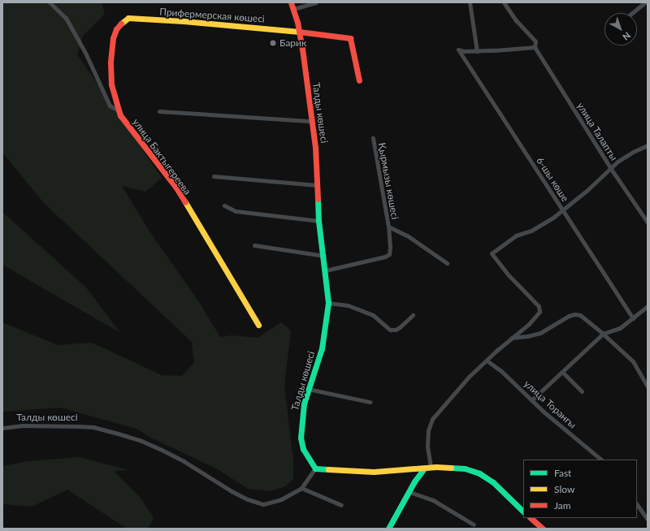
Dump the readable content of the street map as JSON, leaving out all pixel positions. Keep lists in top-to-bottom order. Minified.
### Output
{"streets":{"street":["Прифермерская көшесі","Талды көшесі","улица Талапты","улица Бактыгереева","6-шы көше","Қырмызы көшесі","улица Торангы"]},"crossings":[["Прифермерская көшесі","Талды көшесі"],["Прифермерская көшесі","улица Бактыгереева"],["Талды көшесі","Қырмызы көшесі"]],"places":["Барик"],"legend":["Fast","Slow","Jam"],"north":"bottom right"}
